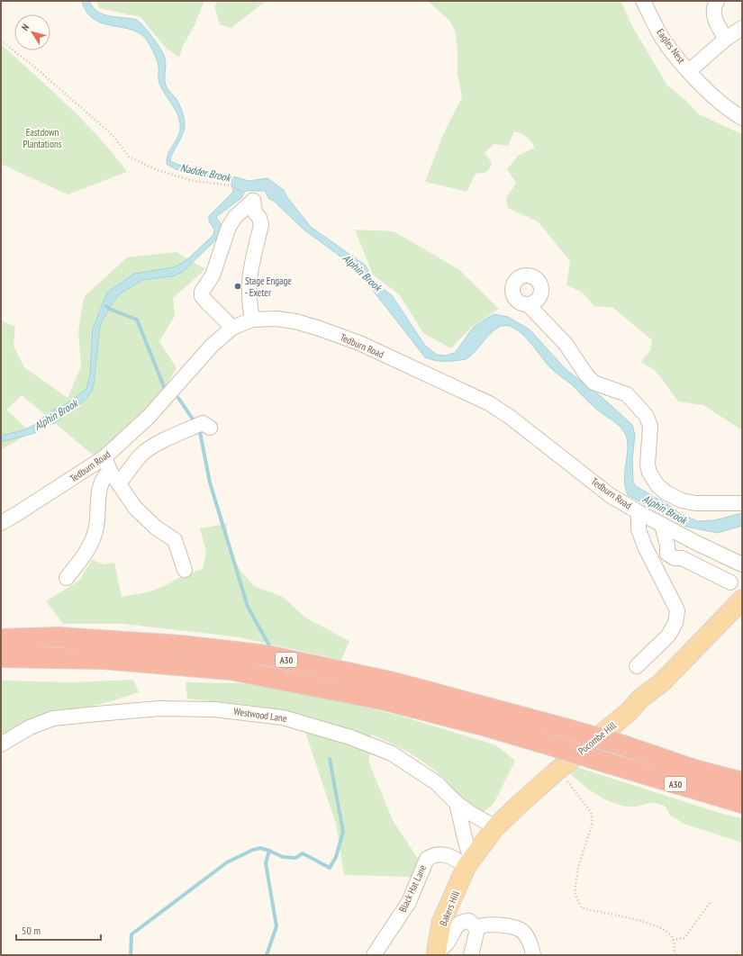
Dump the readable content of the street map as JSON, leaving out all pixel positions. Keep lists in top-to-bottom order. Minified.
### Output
{"streets":{"highway":["A30"],"main road":["Pocombe Hill","Bakers Hill"],"street":["Eagles Nest","Tedburn Road","Westwood Lane","Black Hat Lane"]},"crossings":[["Westwood Lane","Pocombe Hill"],["Pocombe Hill","Black Hat Lane"],["Pocombe Hill","Bakers Hill"],["Black Hat Lane","Bakers Hill"]],"water":["Nadder Brook","Alphin Brook"],"parks":["Eastdown Plantations"],"places":["Stage Engage - Exeter"],"scale_bar":"50 m","north":"top left"}
